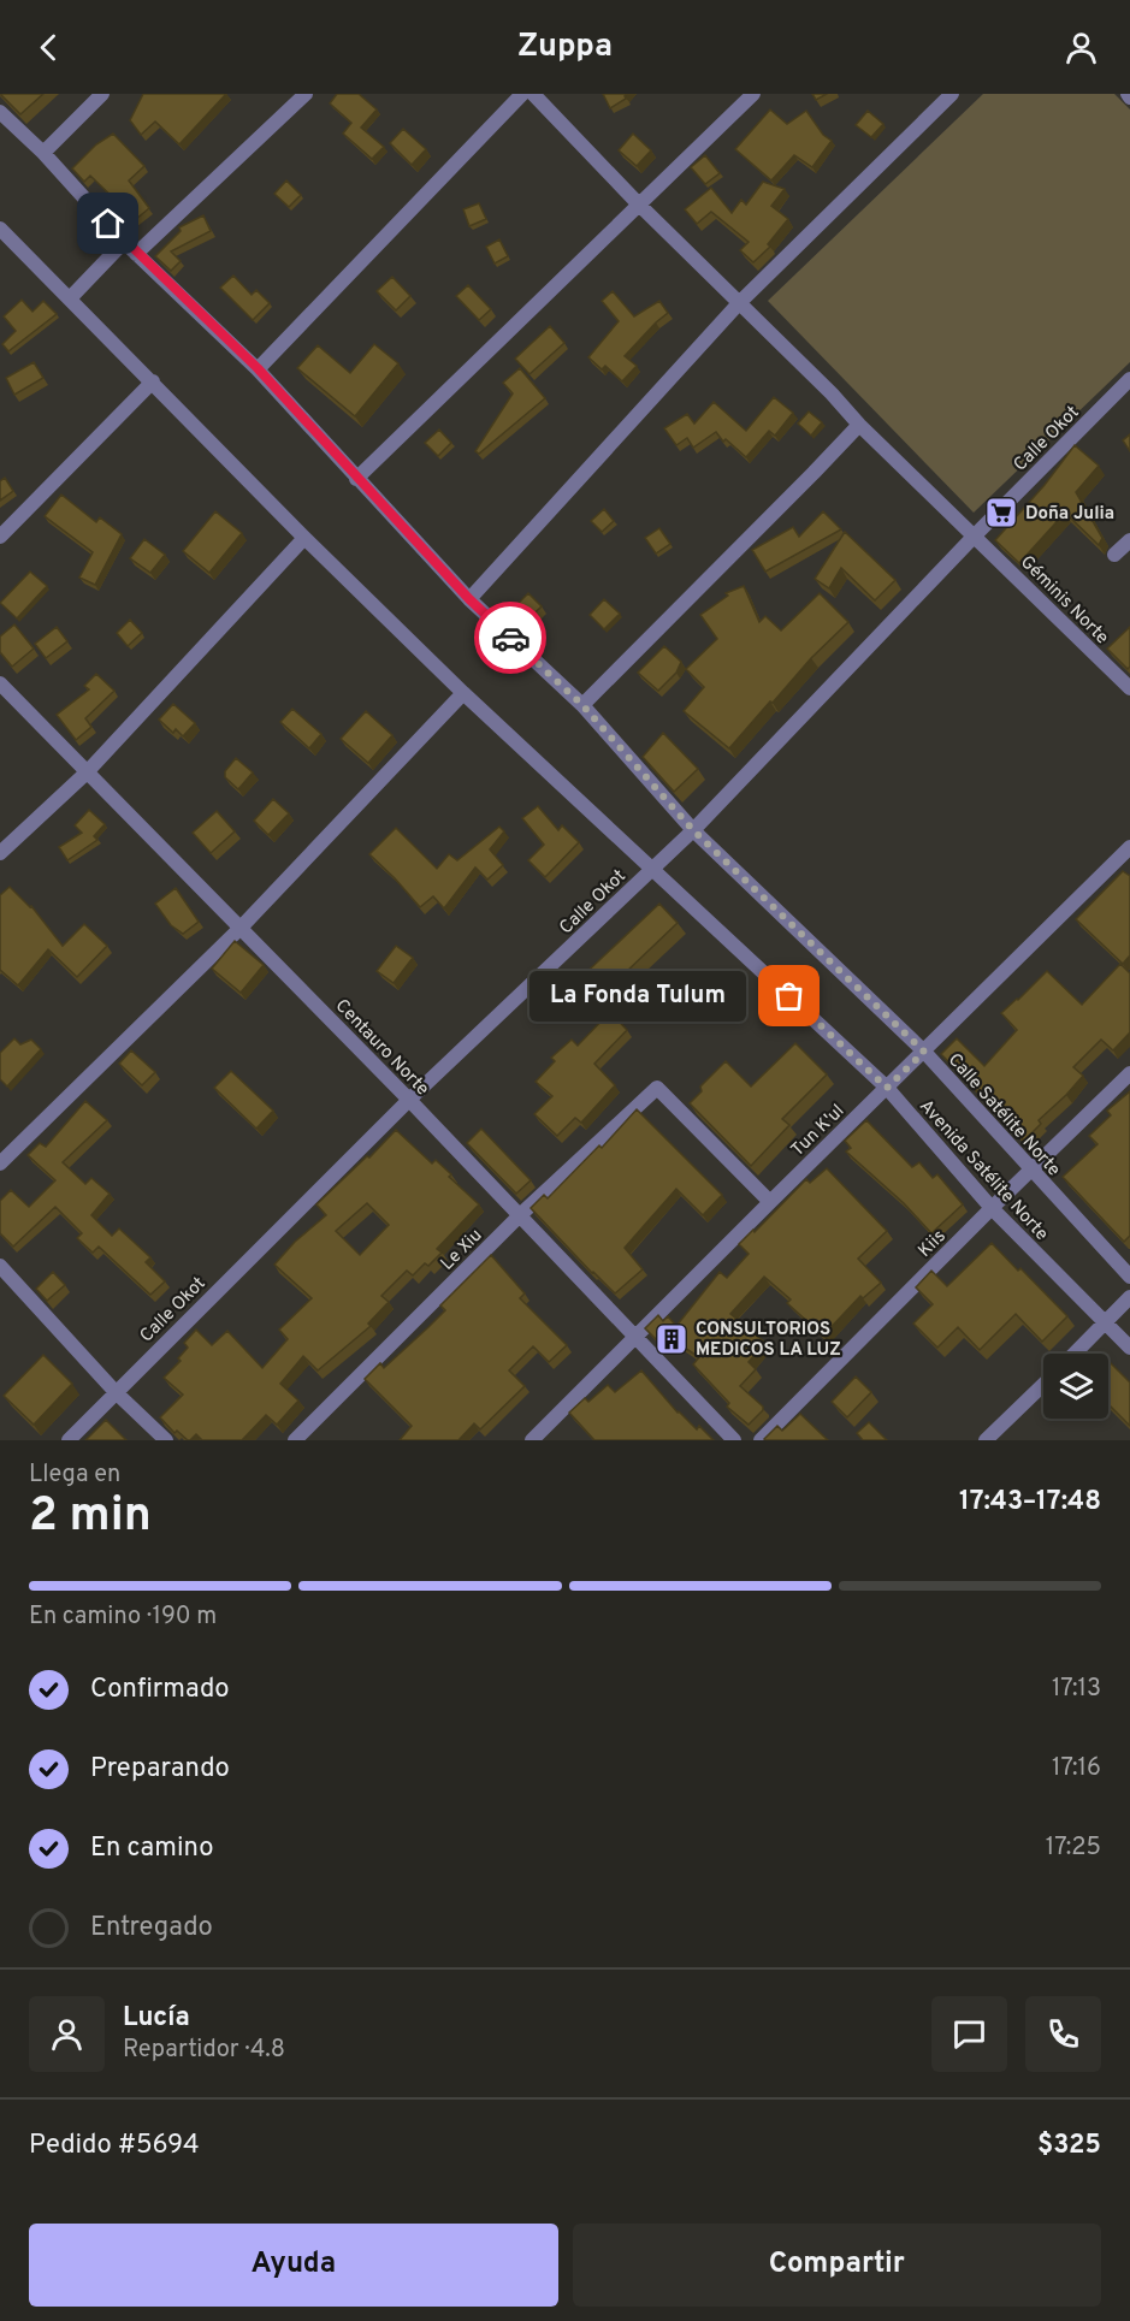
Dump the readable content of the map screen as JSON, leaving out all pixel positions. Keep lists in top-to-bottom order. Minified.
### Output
{"streets":{"street":["Calle Okot","Géminis Norte","Centauro Norte","Calle Satélite Norte","Tun K'ul","Avenida Satélite Norte","Kiis","Le Xiu"]},"crossings":[["Calle Okot","Géminis Norte"],["Calle Okot","Centauro Norte"],["Calle Okot","Calle Satélite Norte"],["Calle Okot","Avenida Satélite Norte"],["Centauro Norte","Tun K'ul"],["Centauro Norte","Le Xiu"],["Calle Satélite Norte","Tun K'ul"],["Calle Satélite Norte","Kiis"],["Tun K'ul","Avenida Satélite Norte"],["Tun K'ul","Le Xiu"],["Avenida Satélite Norte","Kiis"]],"places":{"supermarket":["Doña Julia"],"other":["La Fonda Tulum"],"building":["CONSULTORIOS MEDICOS LA LUZ"]},"page":{"header":"Zuppa","bubble":"La Fonda Tulum","heading":["2 min","Llega en","17:43–17:48"],"panel":["Lucía","Repartidor · 4.8","Pedido #5694","$325"],"bar":"En camino · 190 m","list":[["Confirmado","17:13"],["Preparando","17:16"],["En camino","17:25"],"Entregado"],"buttons":["Ayuda","Compartir"]}}
